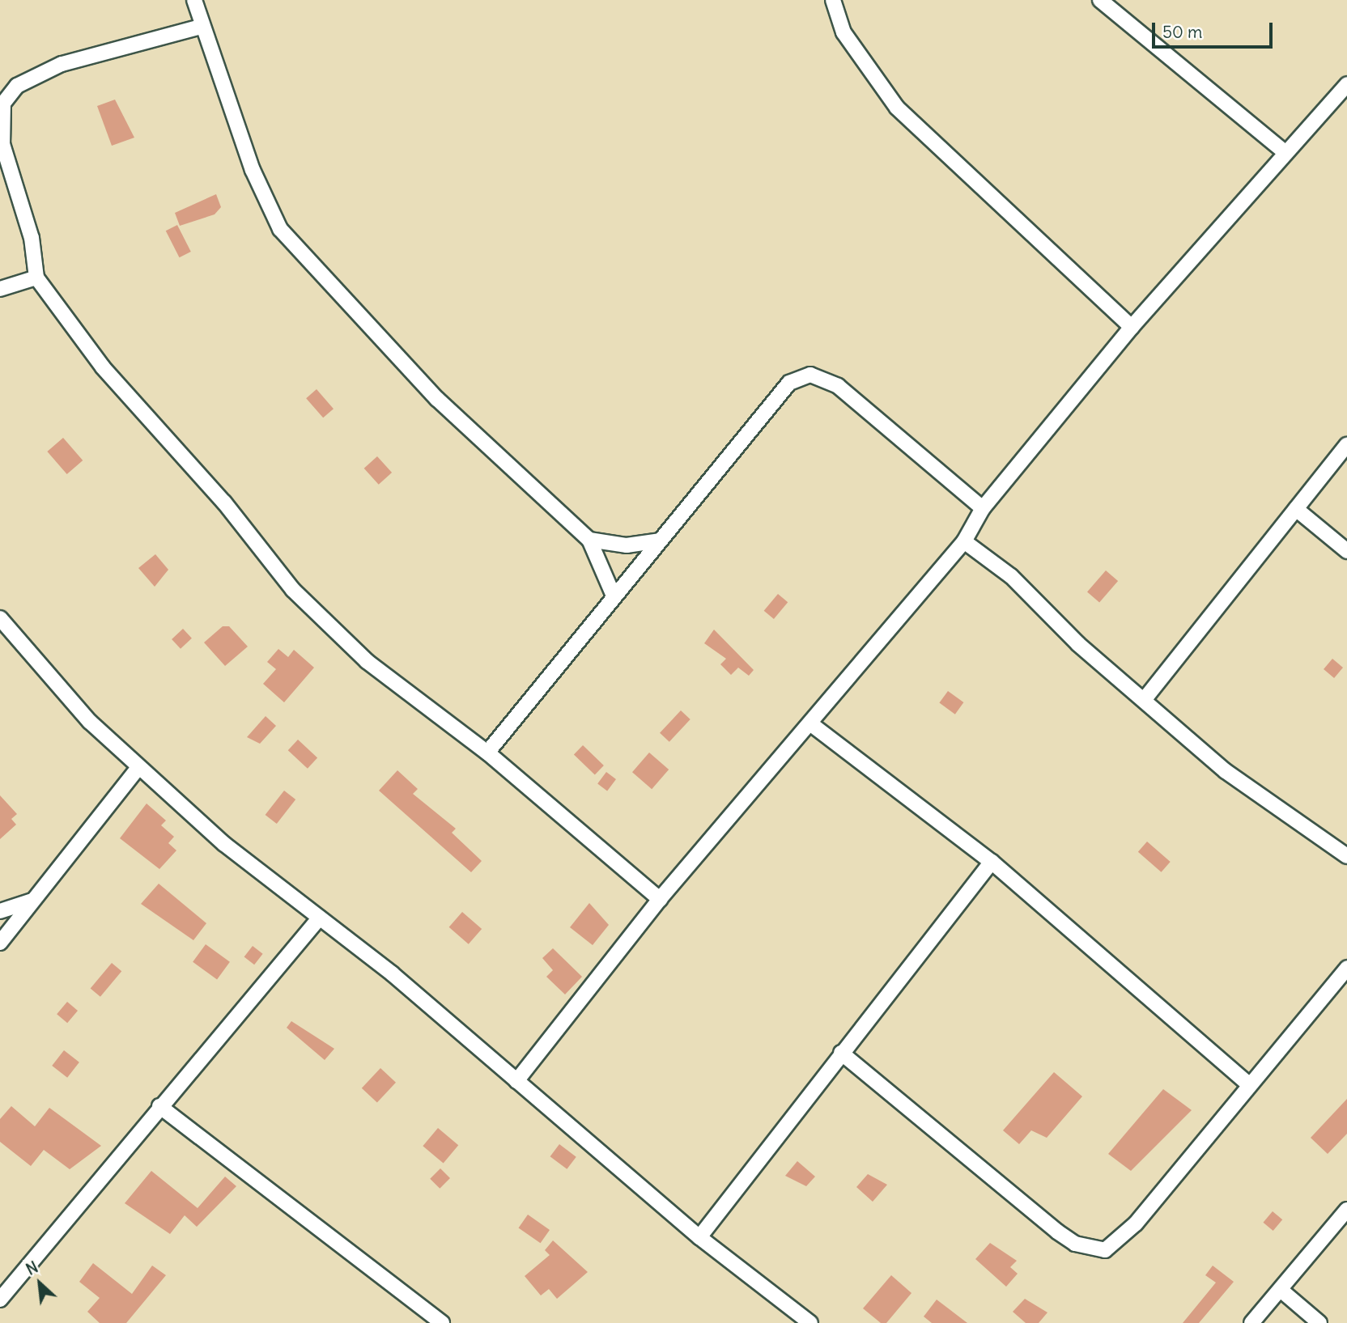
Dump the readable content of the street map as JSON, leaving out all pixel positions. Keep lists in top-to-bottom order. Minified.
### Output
{"scale_bar":"50 m","north":"top left"}
